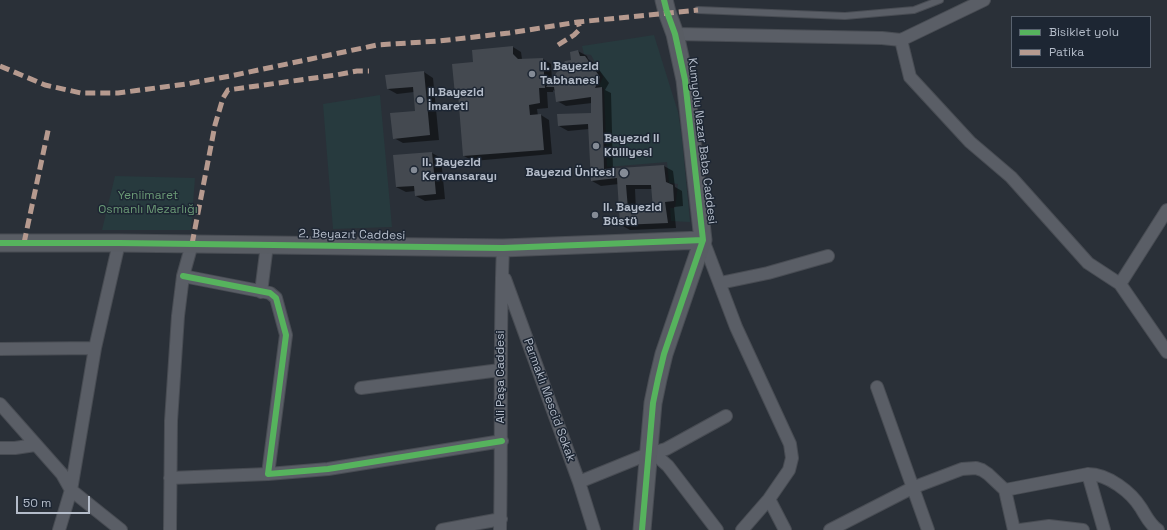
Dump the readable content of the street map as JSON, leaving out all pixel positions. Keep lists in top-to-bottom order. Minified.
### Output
{"streets":{"street":["Kumyolu Nazar Baba Caddesi","2. Beyazıt Caddesi","Ali Paşa Caddesi","Parmaklı Mescid Sokak"]},"crossings":[["Kumyolu Nazar Baba Caddesi","2. Beyazıt Caddesi"],["2. Beyazıt Caddesi","Ali Paşa Caddesi"],["Ali Paşa Caddesi","Parmaklı Mescid Sokak"]],"parks":["Yeniimaret Osmanlı Mezarlığı"],"places":["II. Bayezid Tabhanesi","II.Bayezid İmareti","Bayezıd II Külliyesi","II. Bayezid Kervansarayı","Bayezıd Ünitesi","II. Bayezid Büstü"],"legend":["Bisiklet yolu","Patika"],"scale_bar":"50 m"}
